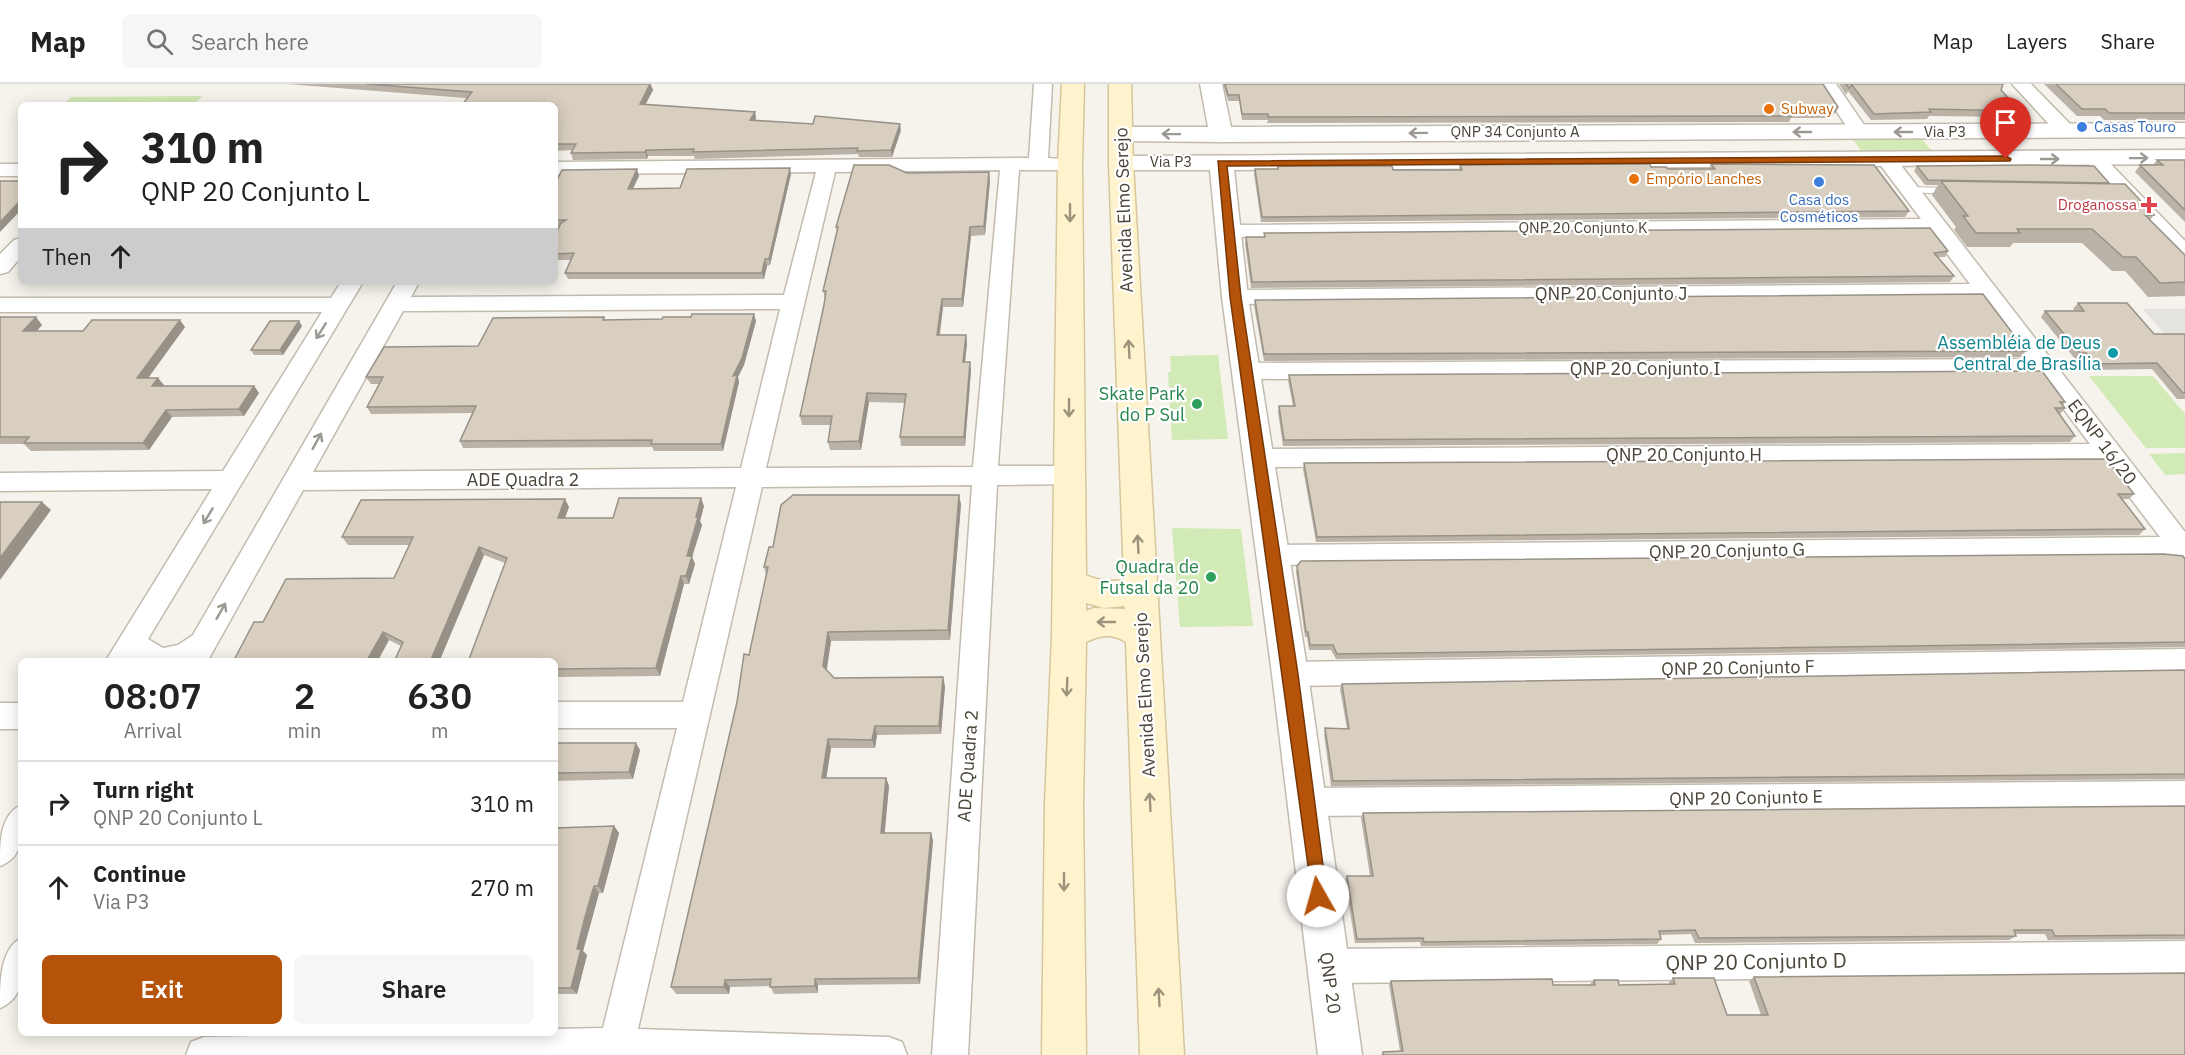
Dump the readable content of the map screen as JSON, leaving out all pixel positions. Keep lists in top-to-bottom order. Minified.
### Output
{"streets":{"main road":["Avenida Elmo Serejo"],"street":["QNP 34 Conjunto A","Via P3","QNP 20 Conjunto K","QNP 20 Conjunto J","QNP 20 Conjunto I","EQNP 16/20","QNP 20 Conjunto H","ADE Quadra 2","QNP 20 Conjunto G","QNP 20 Conjunto F","QNP 20 Conjunto E","QNP 20 Conjunto D","QNP 20"]},"crossings":[["QNP 34 Conjunto A","Via P3"],["QNP 34 Conjunto A","QNP 20"],["Via P3","Avenida Elmo Serejo"],["Via P3","EQNP 16/20"],["Via P3","QNP 20"],["QNP 20 Conjunto K","EQNP 16/20"],["QNP 20 Conjunto K","QNP 20"],["QNP 20 Conjunto J","EQNP 16/20"],["QNP 20 Conjunto J","QNP 20"],["QNP 20 Conjunto I","EQNP 16/20"],["QNP 20 Conjunto I","QNP 20"],["EQNP 16/20","QNP 20 Conjunto H"],["EQNP 16/20","QNP 20 Conjunto G"],["QNP 20 Conjunto H","QNP 20"],["QNP 20 Conjunto G","QNP 20"],["QNP 20 Conjunto F","QNP 20"],["QNP 20 Conjunto E","QNP 20"],["QNP 20 Conjunto D","QNP 20"]],"one_way":["QNP 34 Conjunto A"],"places":{"other":["Subway","Casas Touro","Empório Lanches","Casa dos Cosméticos","Assembléia de Deus Central de Brasília","Skate Park do P Sul","Quadra de Futsal da 20"],"health":["Droganossa"]},"page":{"header":"Map","search":"Search here","nav":["Map","Layers","Share"],"turn":["310 m","QNP 20 Conjunto L"],"then":"Then","eta":["08:07","Arrival","2","min","630","m"],"list":[{"name":"Turn right","note":"QNP 20 Conjunto L","value":"310 m"},{"name":"Continue","note":"Via P3","value":"270 m"}],"buttons":["Exit","Share"]}}
